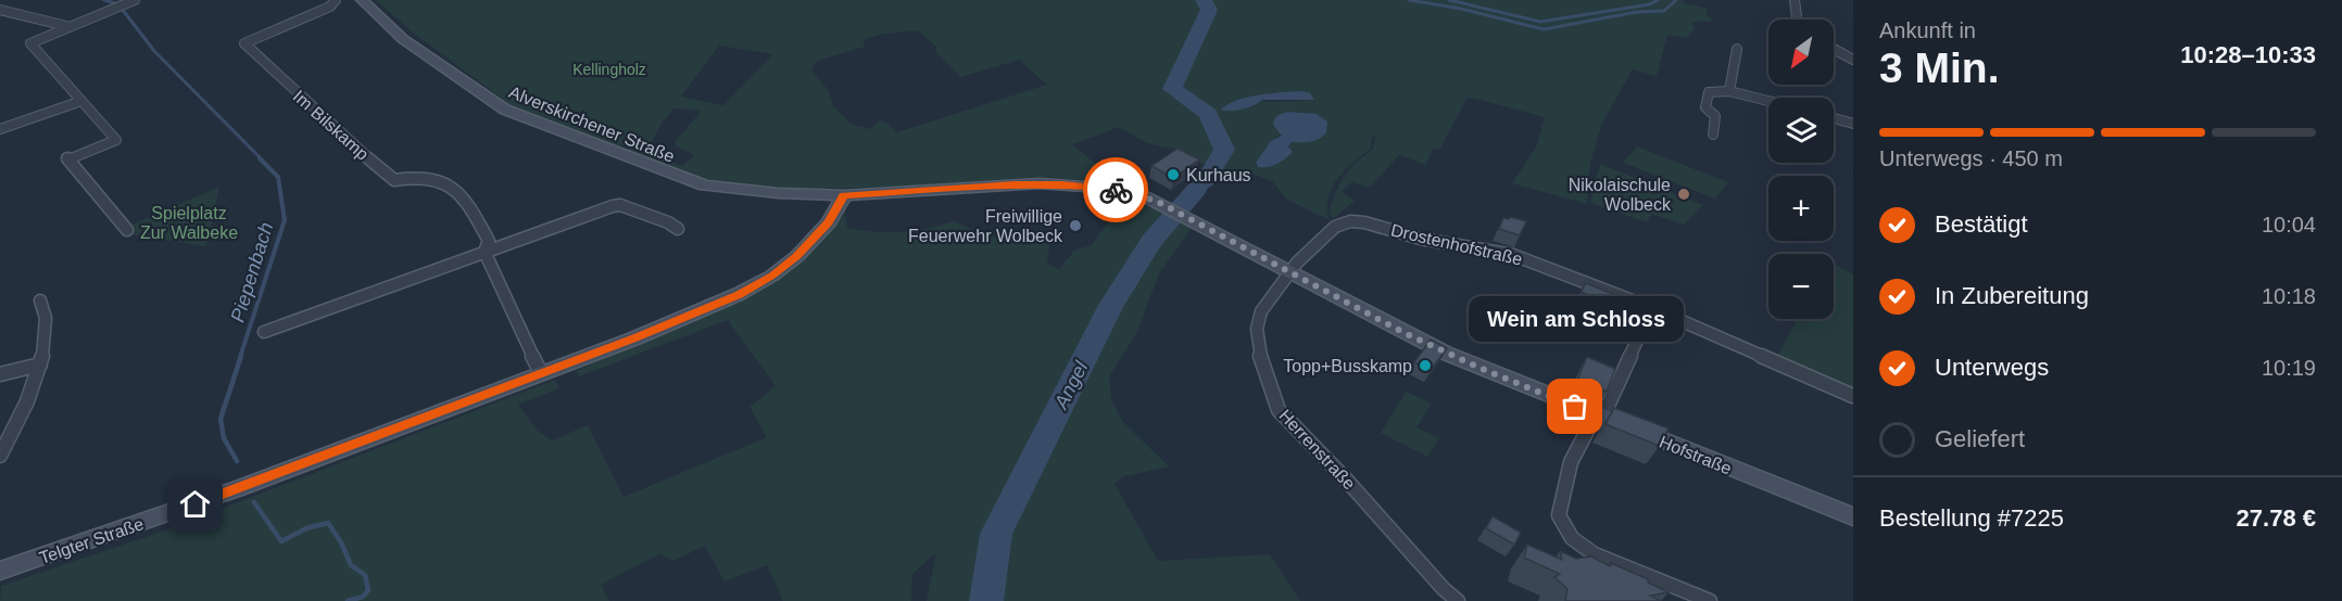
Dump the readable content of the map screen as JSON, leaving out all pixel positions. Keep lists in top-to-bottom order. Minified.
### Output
{"streets":{"street":["Alverskirchener Straße","Im Bilskamp","Drostenhofstraße","Herrenstraße","Hofstraße","Telgter Straße"]},"crossings":[["Alverskirchener Straße","Hofstraße"],["Alverskirchener Straße","Telgter Straße"],["Im Bilskamp","Telgter Straße"],["Drostenhofstraße","Herrenstraße"],["Drostenhofstraße","Hofstraße"],["Herrenstraße","Hofstraße"],["Hofstraße","Telgter Straße"]],"water":["Piepenbach","Angel"],"parks":["Kellingholz","Spielplatz Zur Walbeke"],"places":["Kurhaus","Nikolaischule Wolbeck","Freiwillige Feuerwehr Wolbeck","Topp+Busskamp","Wein am Schloss"],"north":"bottom left","page":{"heading":["3 Min.","Ankunft in","10:28–10:33"],"panel":["Bestellung #7225","27.78 €"],"map_buttons":["+","−"],"bar":"Unterwegs · 450 m","list":[["Bestätigt","10:04"],["In Zubereitung","10:18"],["Unterwegs","10:19"],"Geliefert"],"bubble":"Wein am Schloss"}}
